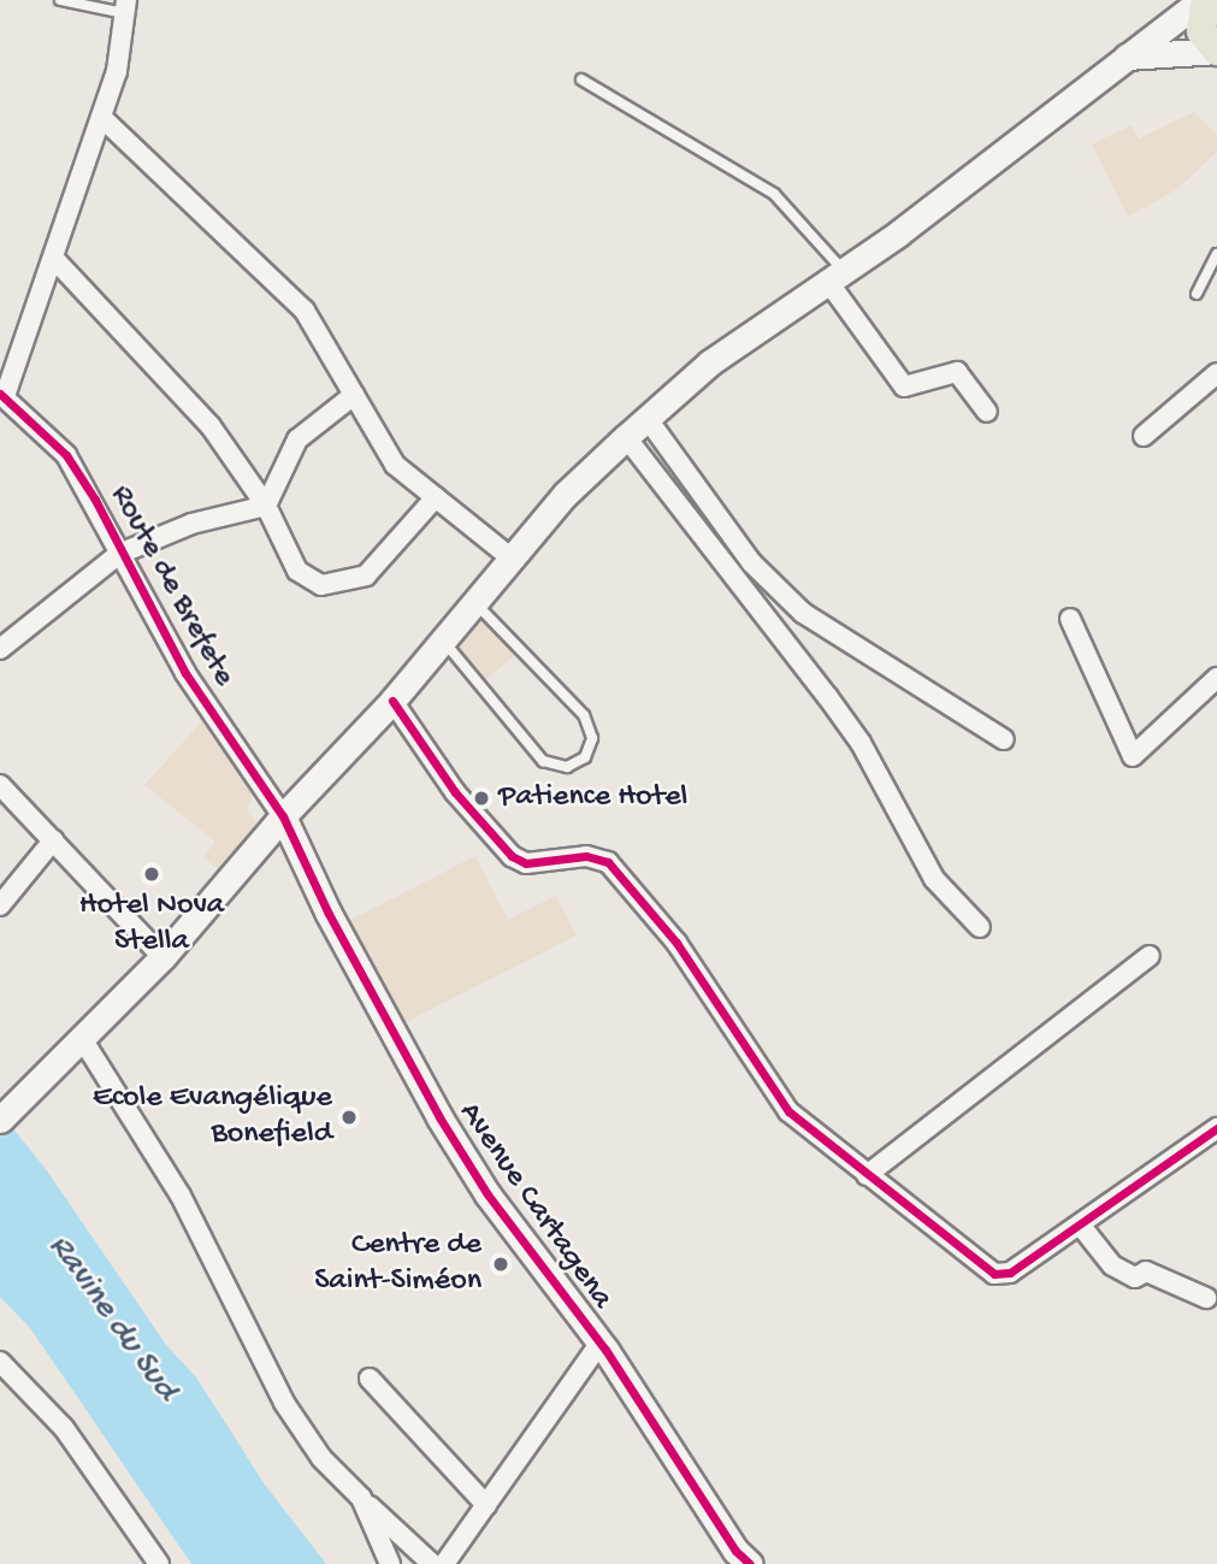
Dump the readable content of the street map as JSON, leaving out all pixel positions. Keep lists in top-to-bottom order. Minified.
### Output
{"streets":{"main road":["Avenue Cartagena"],"street":["Route de Brefete"]},"crossings":[["Route de Brefete","Avenue Cartagena"]],"water":["Ravine du Sud"],"places":["Patience Hotel","Hotel Nova Stella","Ecole Evangélique Bonefield","Centre de Saint-Siméon"]}
